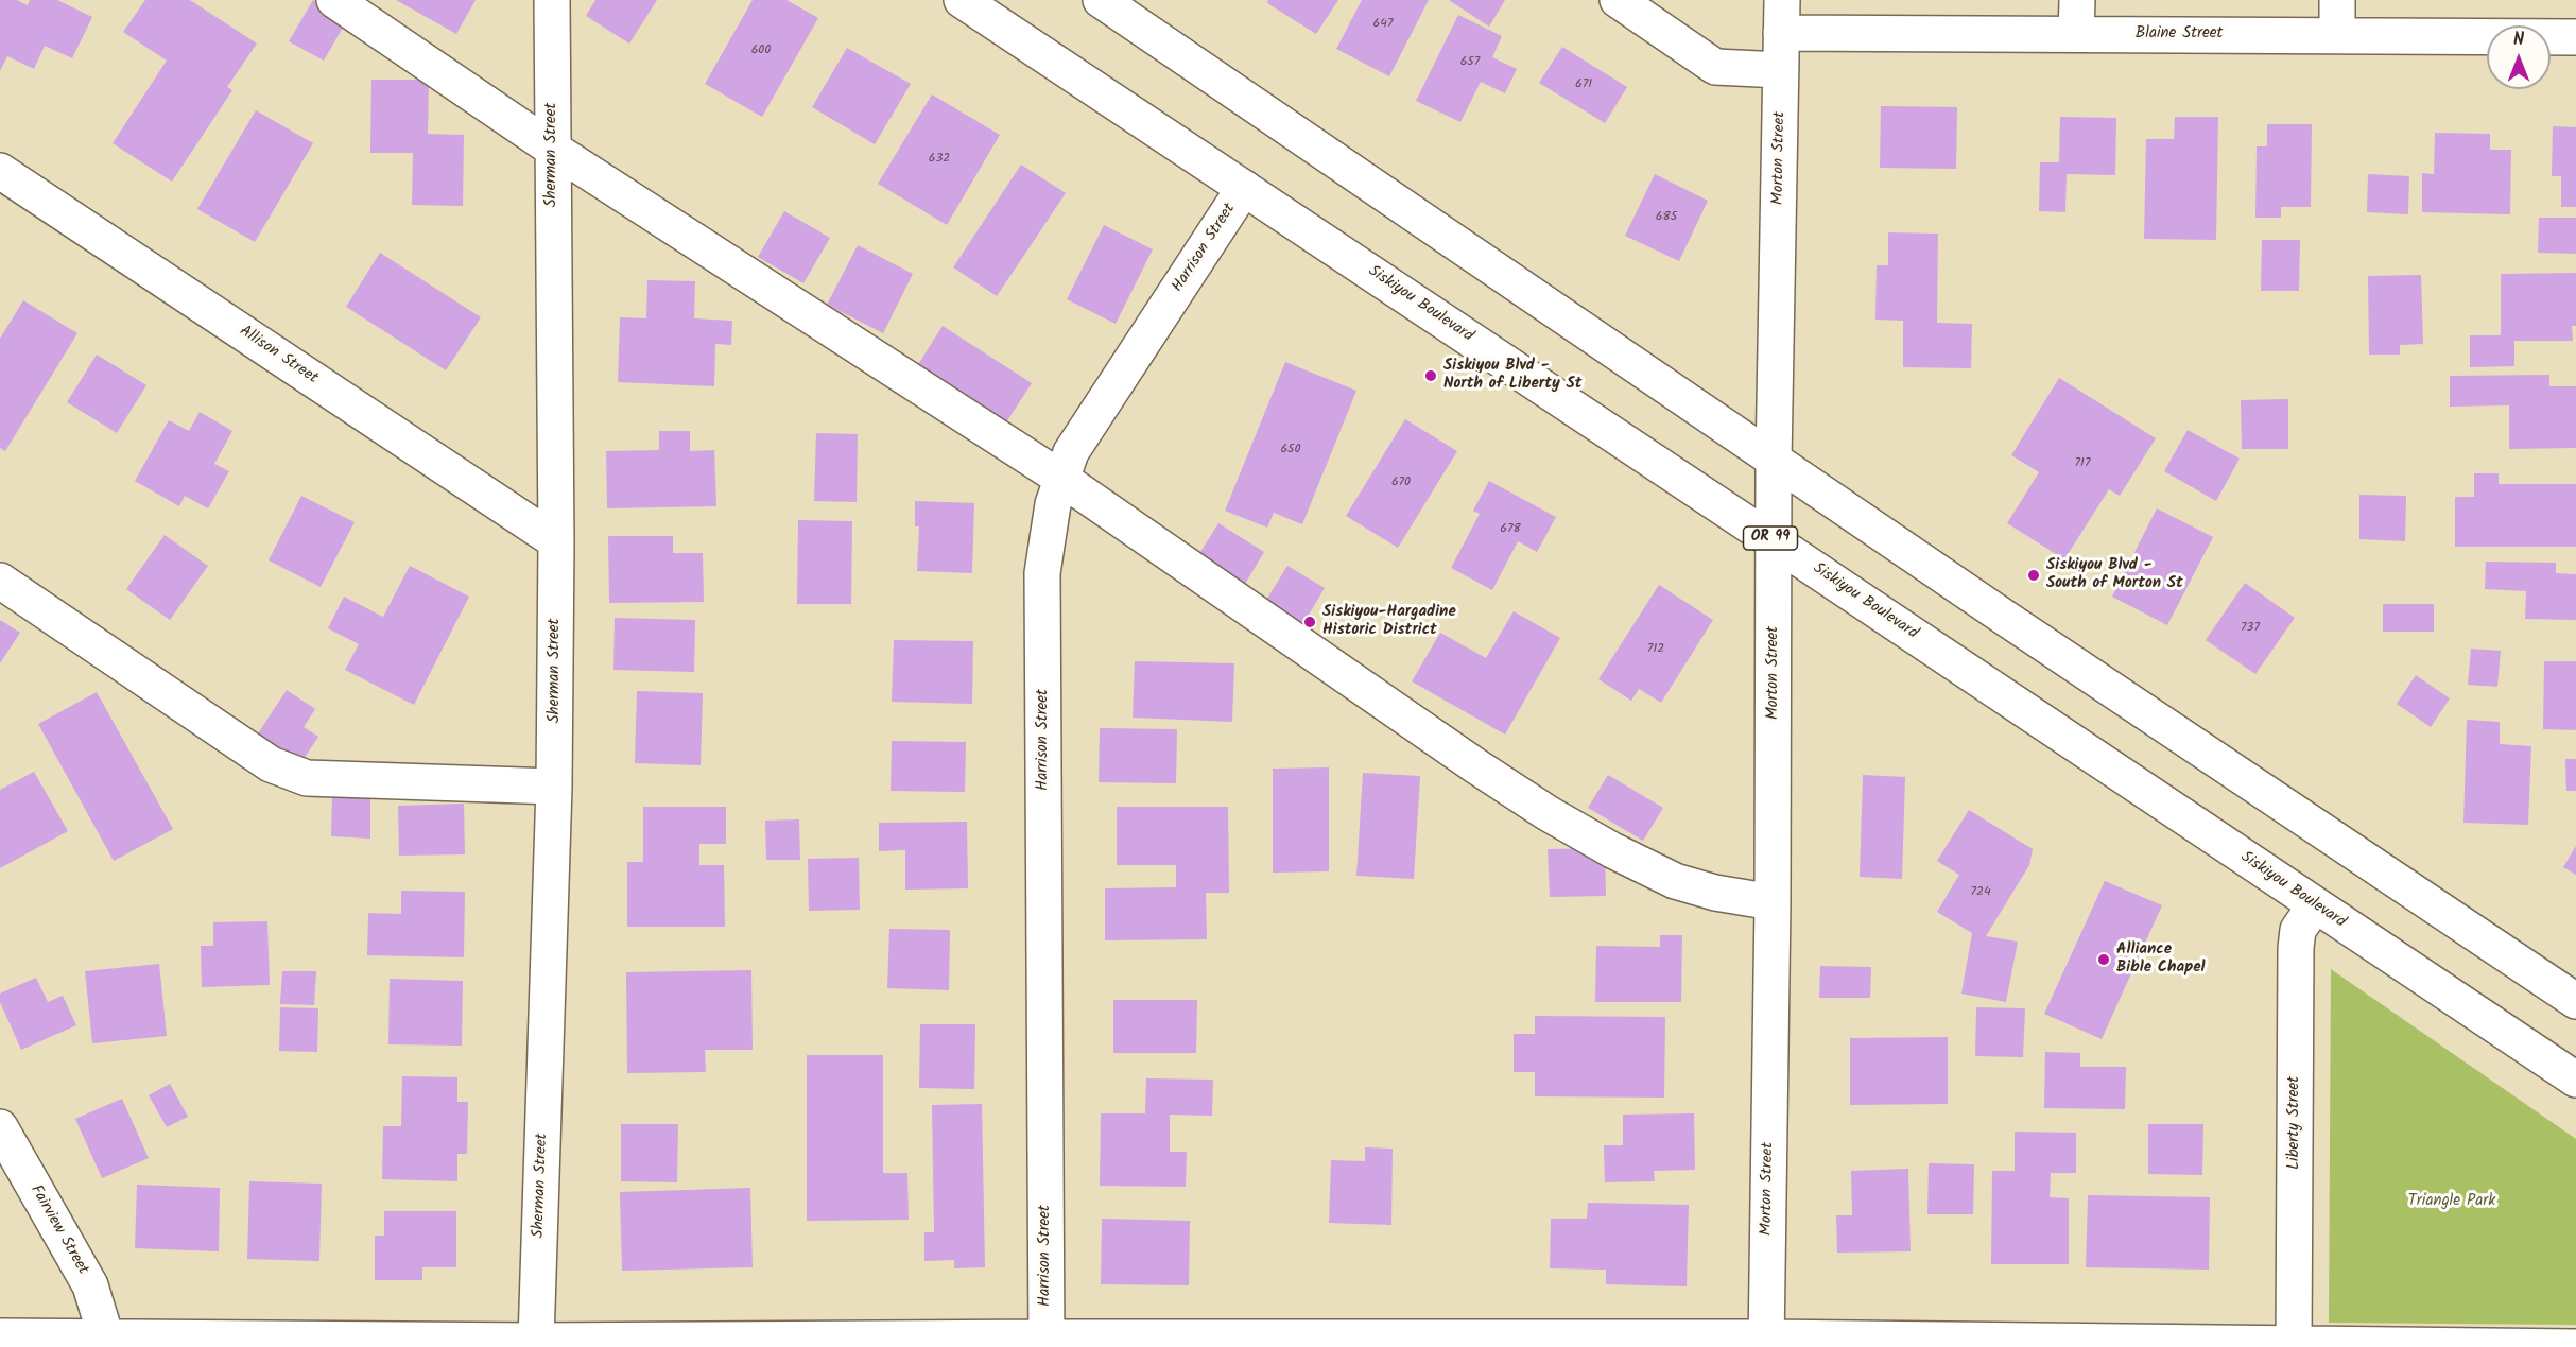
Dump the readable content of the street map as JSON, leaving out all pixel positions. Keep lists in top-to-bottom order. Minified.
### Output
{"streets":{"street":["Blaine Street","Sherman Street","Morton Street","Harrison Street","Siskiyou Boulevard","Allison Street","OR 99","Liberty Street","Fairview Street"]},"crossings":[["Blaine Street","Morton Street"],["Sherman Street","Allison Street"],["Morton Street","Siskiyou Boulevard"],["Harrison Street","Siskiyou Boulevard"],["Siskiyou Boulevard","Liberty Street"]],"parks":["Triangle Park"],"places":["Siskiyou Blvd - North of Liberty St","Siskiyou Blvd - South of Morton St","Siskiyou-Hargadine Historic District","Alliance Bible Chapel"],"house_numbers":["647","600","657","671","632","685","650","717","670","678","737","712","724"],"north":"top"}
